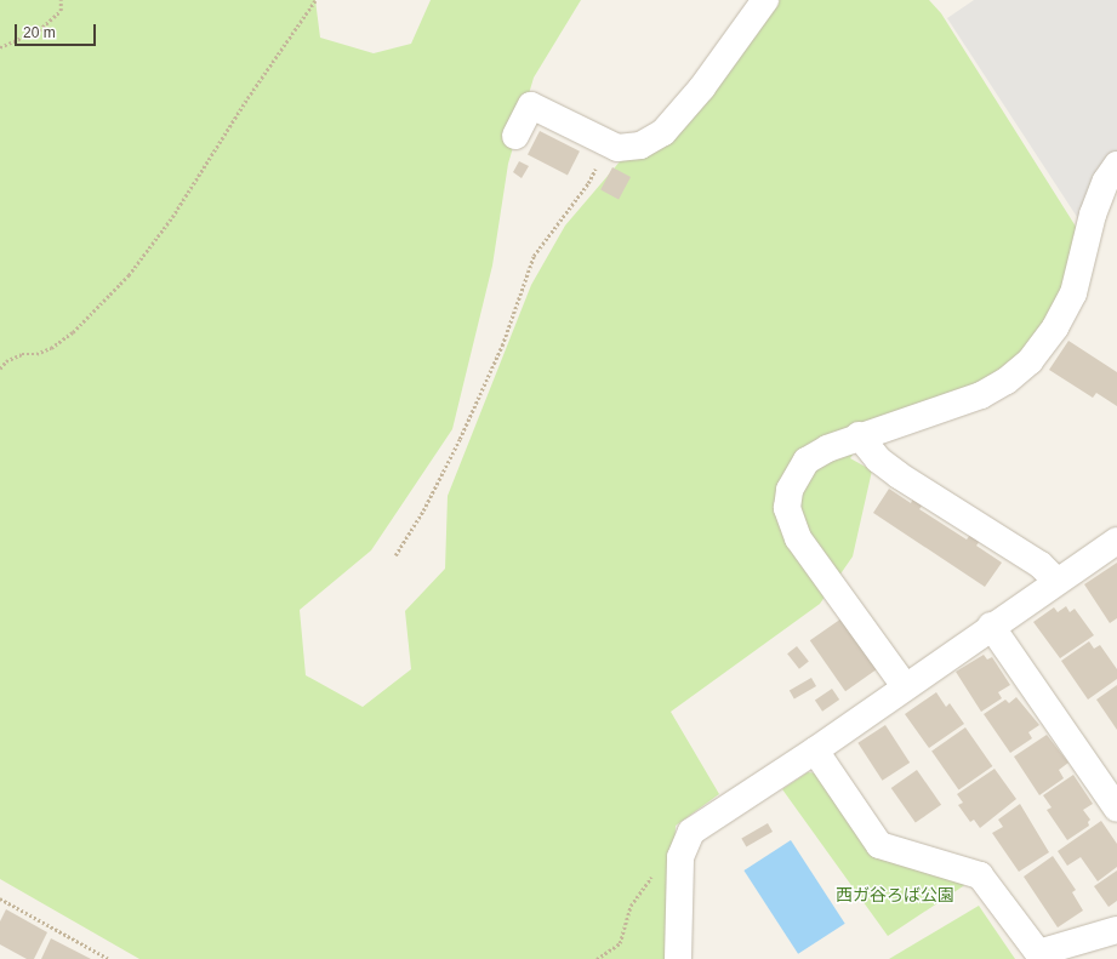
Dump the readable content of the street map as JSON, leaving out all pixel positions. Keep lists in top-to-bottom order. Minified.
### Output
{"parks":["西ガ谷ろば公園"],"scale_bar":"20 m"}
